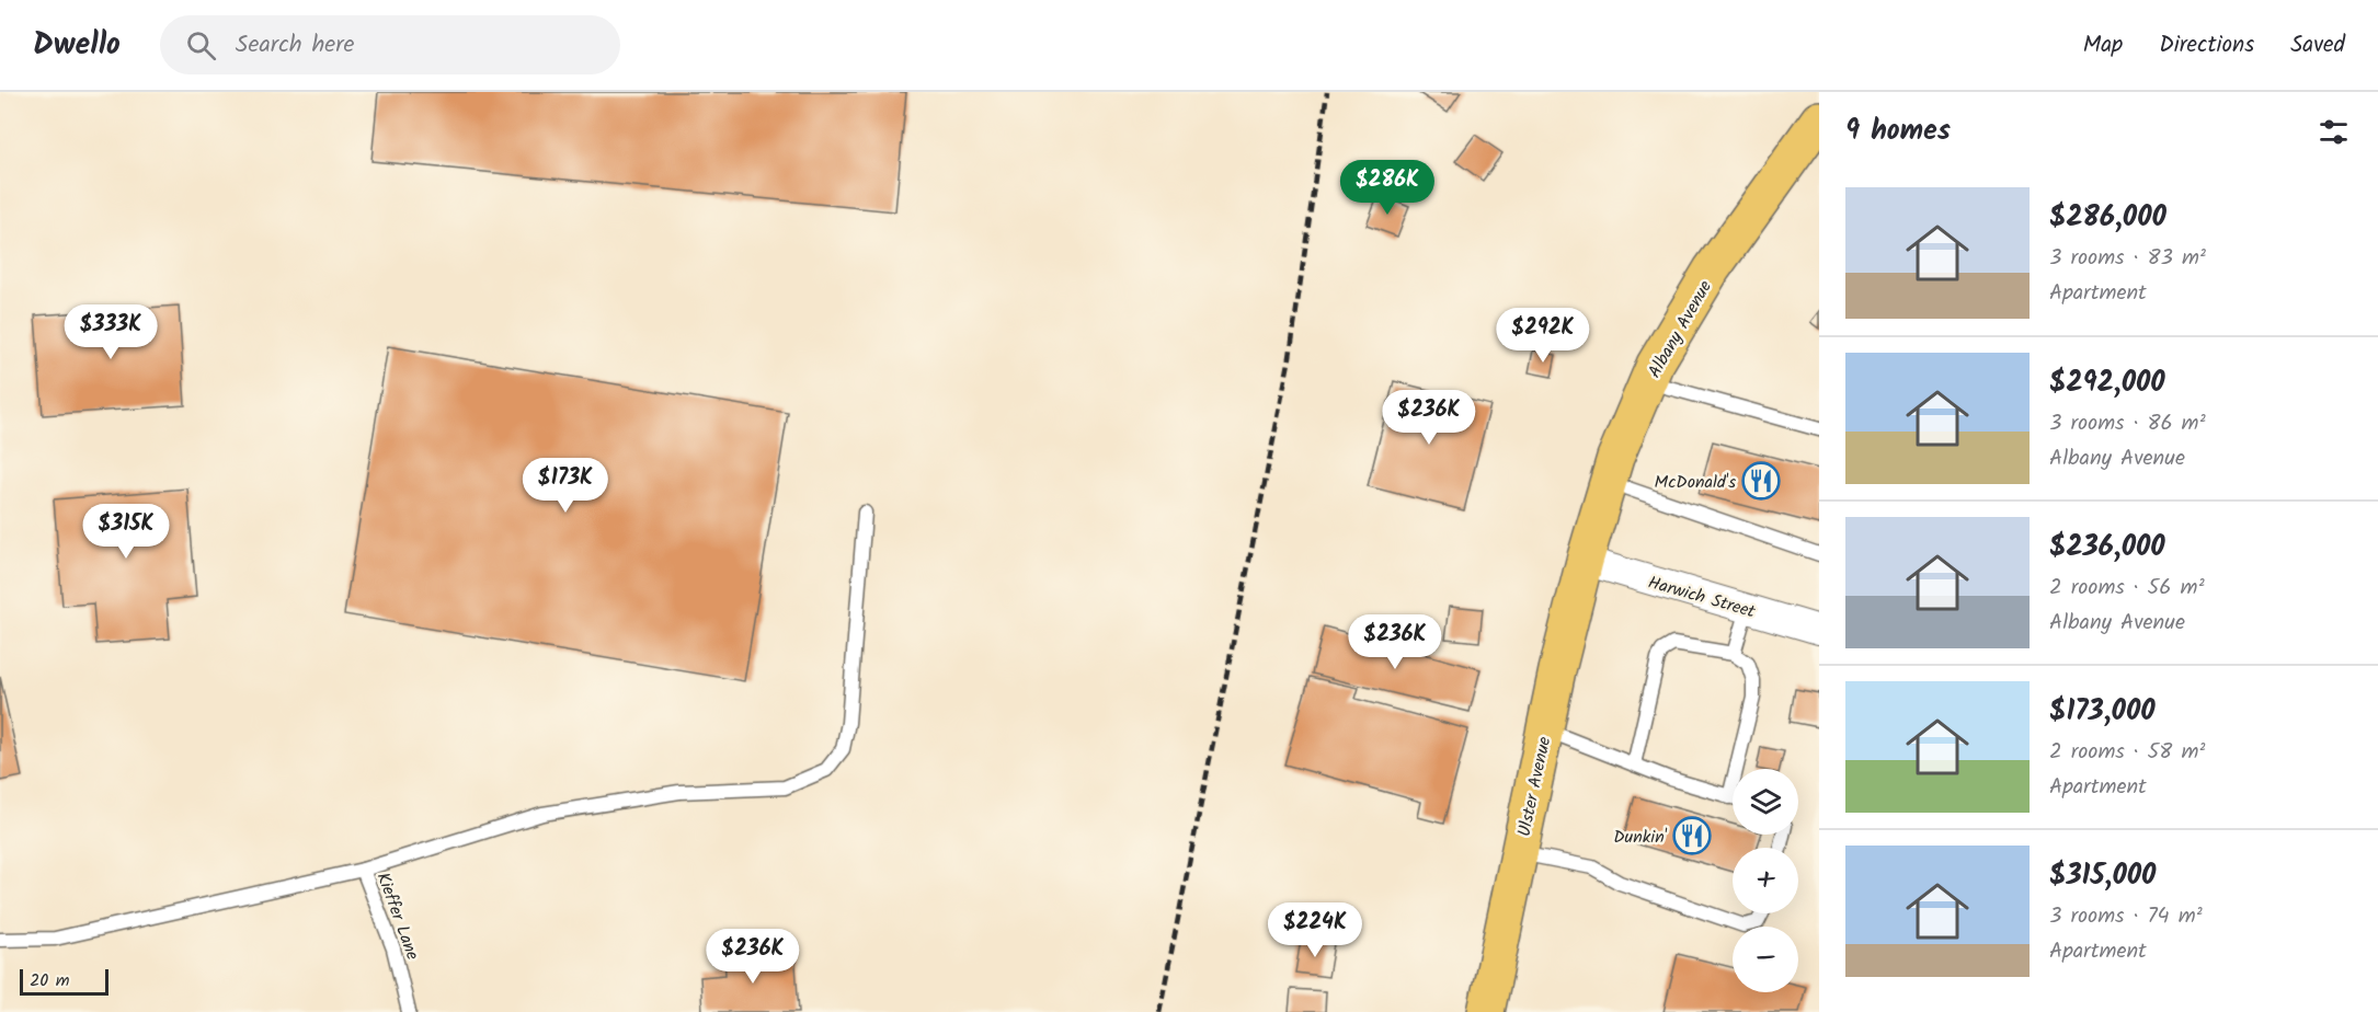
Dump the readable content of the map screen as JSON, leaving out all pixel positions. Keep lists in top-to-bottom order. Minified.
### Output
{"streets":{"main road":["Albany Avenue","Ulster Avenue"],"street":["Harwich Street"],"lane":["Kieffer Lane"]},"crossings":[["Albany Avenue","Harwich Street"],["Albany Avenue","Ulster Avenue"],["Harwich Street","Ulster Avenue"]],"places":{"restaurant":["McDonald's","Dunkin'"]},"scale_bar":"20 m","page":{"header":"Dwello","search":"Search here","nav":["Map","Directions","Saved"],"heading":"9 homes","price":["$286K","$333K","$292K","$236K","$173K","$315K","$236K","$224K","$236K"],"list":[{"name":"$286,000","note":"3 rooms · 83 m² · Apartment"},{"name":"$292,000","note":"3 rooms · 86 m² · Albany Avenue"},{"name":"$236,000","note":"2 rooms · 56 m² · Albany Avenue"},{"name":"$173,000","note":"2 rooms · 58 m² · Apartment"},{"name":"$315,000","note":"3 rooms · 74 m² · Apartment"}],"map_buttons":["+","−"],"scale":"20 m"}}
